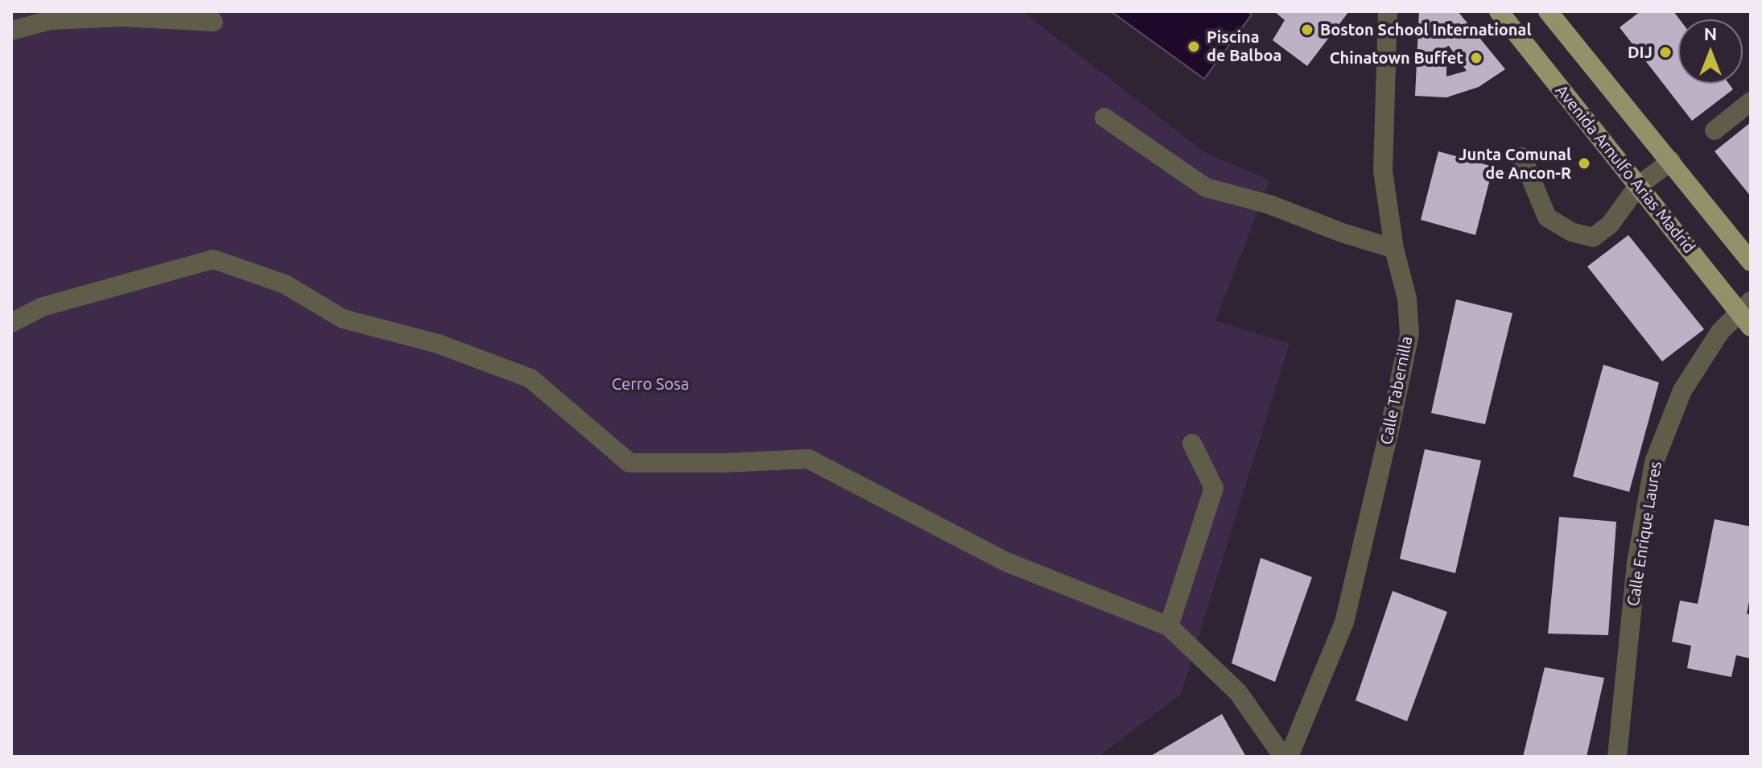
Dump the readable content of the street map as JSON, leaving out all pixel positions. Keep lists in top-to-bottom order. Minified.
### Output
{"streets":{"main road":["Avenida Arnulfo Arias Madrid"],"street":["Calle Tabernilla","Calle Enrique Laures"]},"crossings":[["Avenida Arnulfo Arias Madrid","Calle Enrique Laures"]],"parks":["Cerro Sosa"],"places":["Boston School International","Piscina de Balboa","DIJ","Chinatown Buffet","Junta Comunal de Ancon-R"],"north":"top"}
